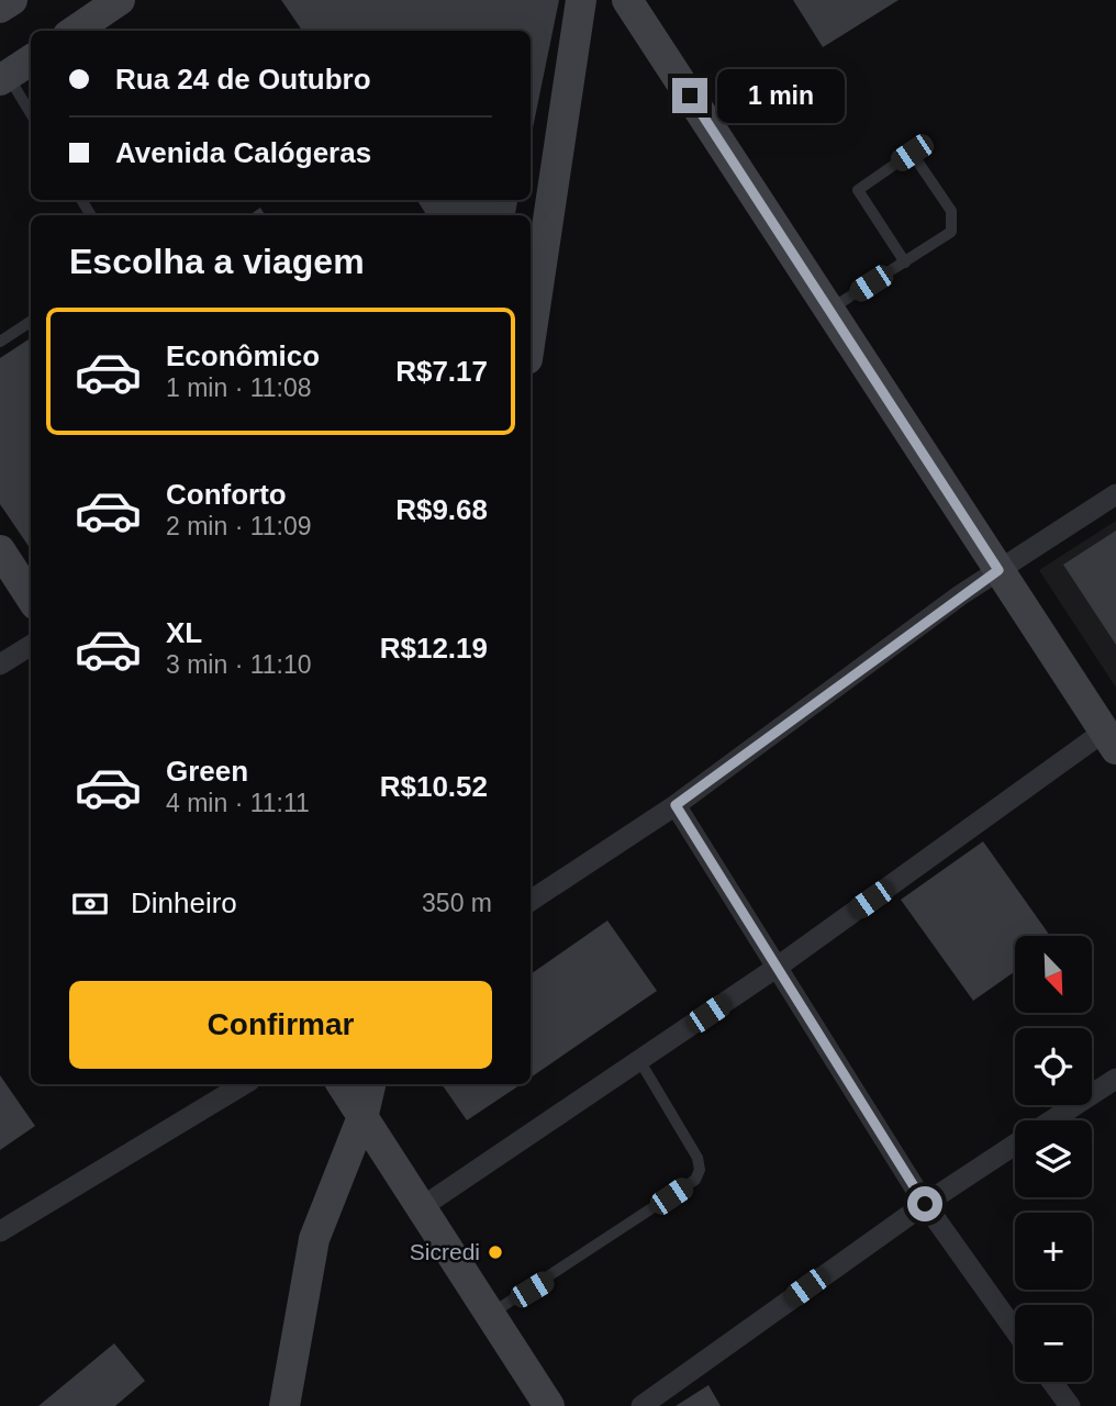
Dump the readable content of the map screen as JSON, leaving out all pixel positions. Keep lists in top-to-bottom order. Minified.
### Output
{"places":["Sicredi"],"north":"bottom right","page":{"banner":["Rua 24 de Outubro","Avenida Calógeras"],"bubble":"1 min","heading":"Escolha a viagem","list":[{"name":"Econômico","note":"1 min · 11:08","value":"R$7.17"},{"name":"Conforto","note":"2 min · 11:09","value":"R$9.68"},{"name":"XL","note":"3 min · 11:10","value":"R$12.19"},{"name":"Green","note":"4 min · 11:11","value":"R$10.52"}],"pay":["Dinheiro","350 m"],"map_buttons":["+","−"],"buttons":"Confirmar"}}
